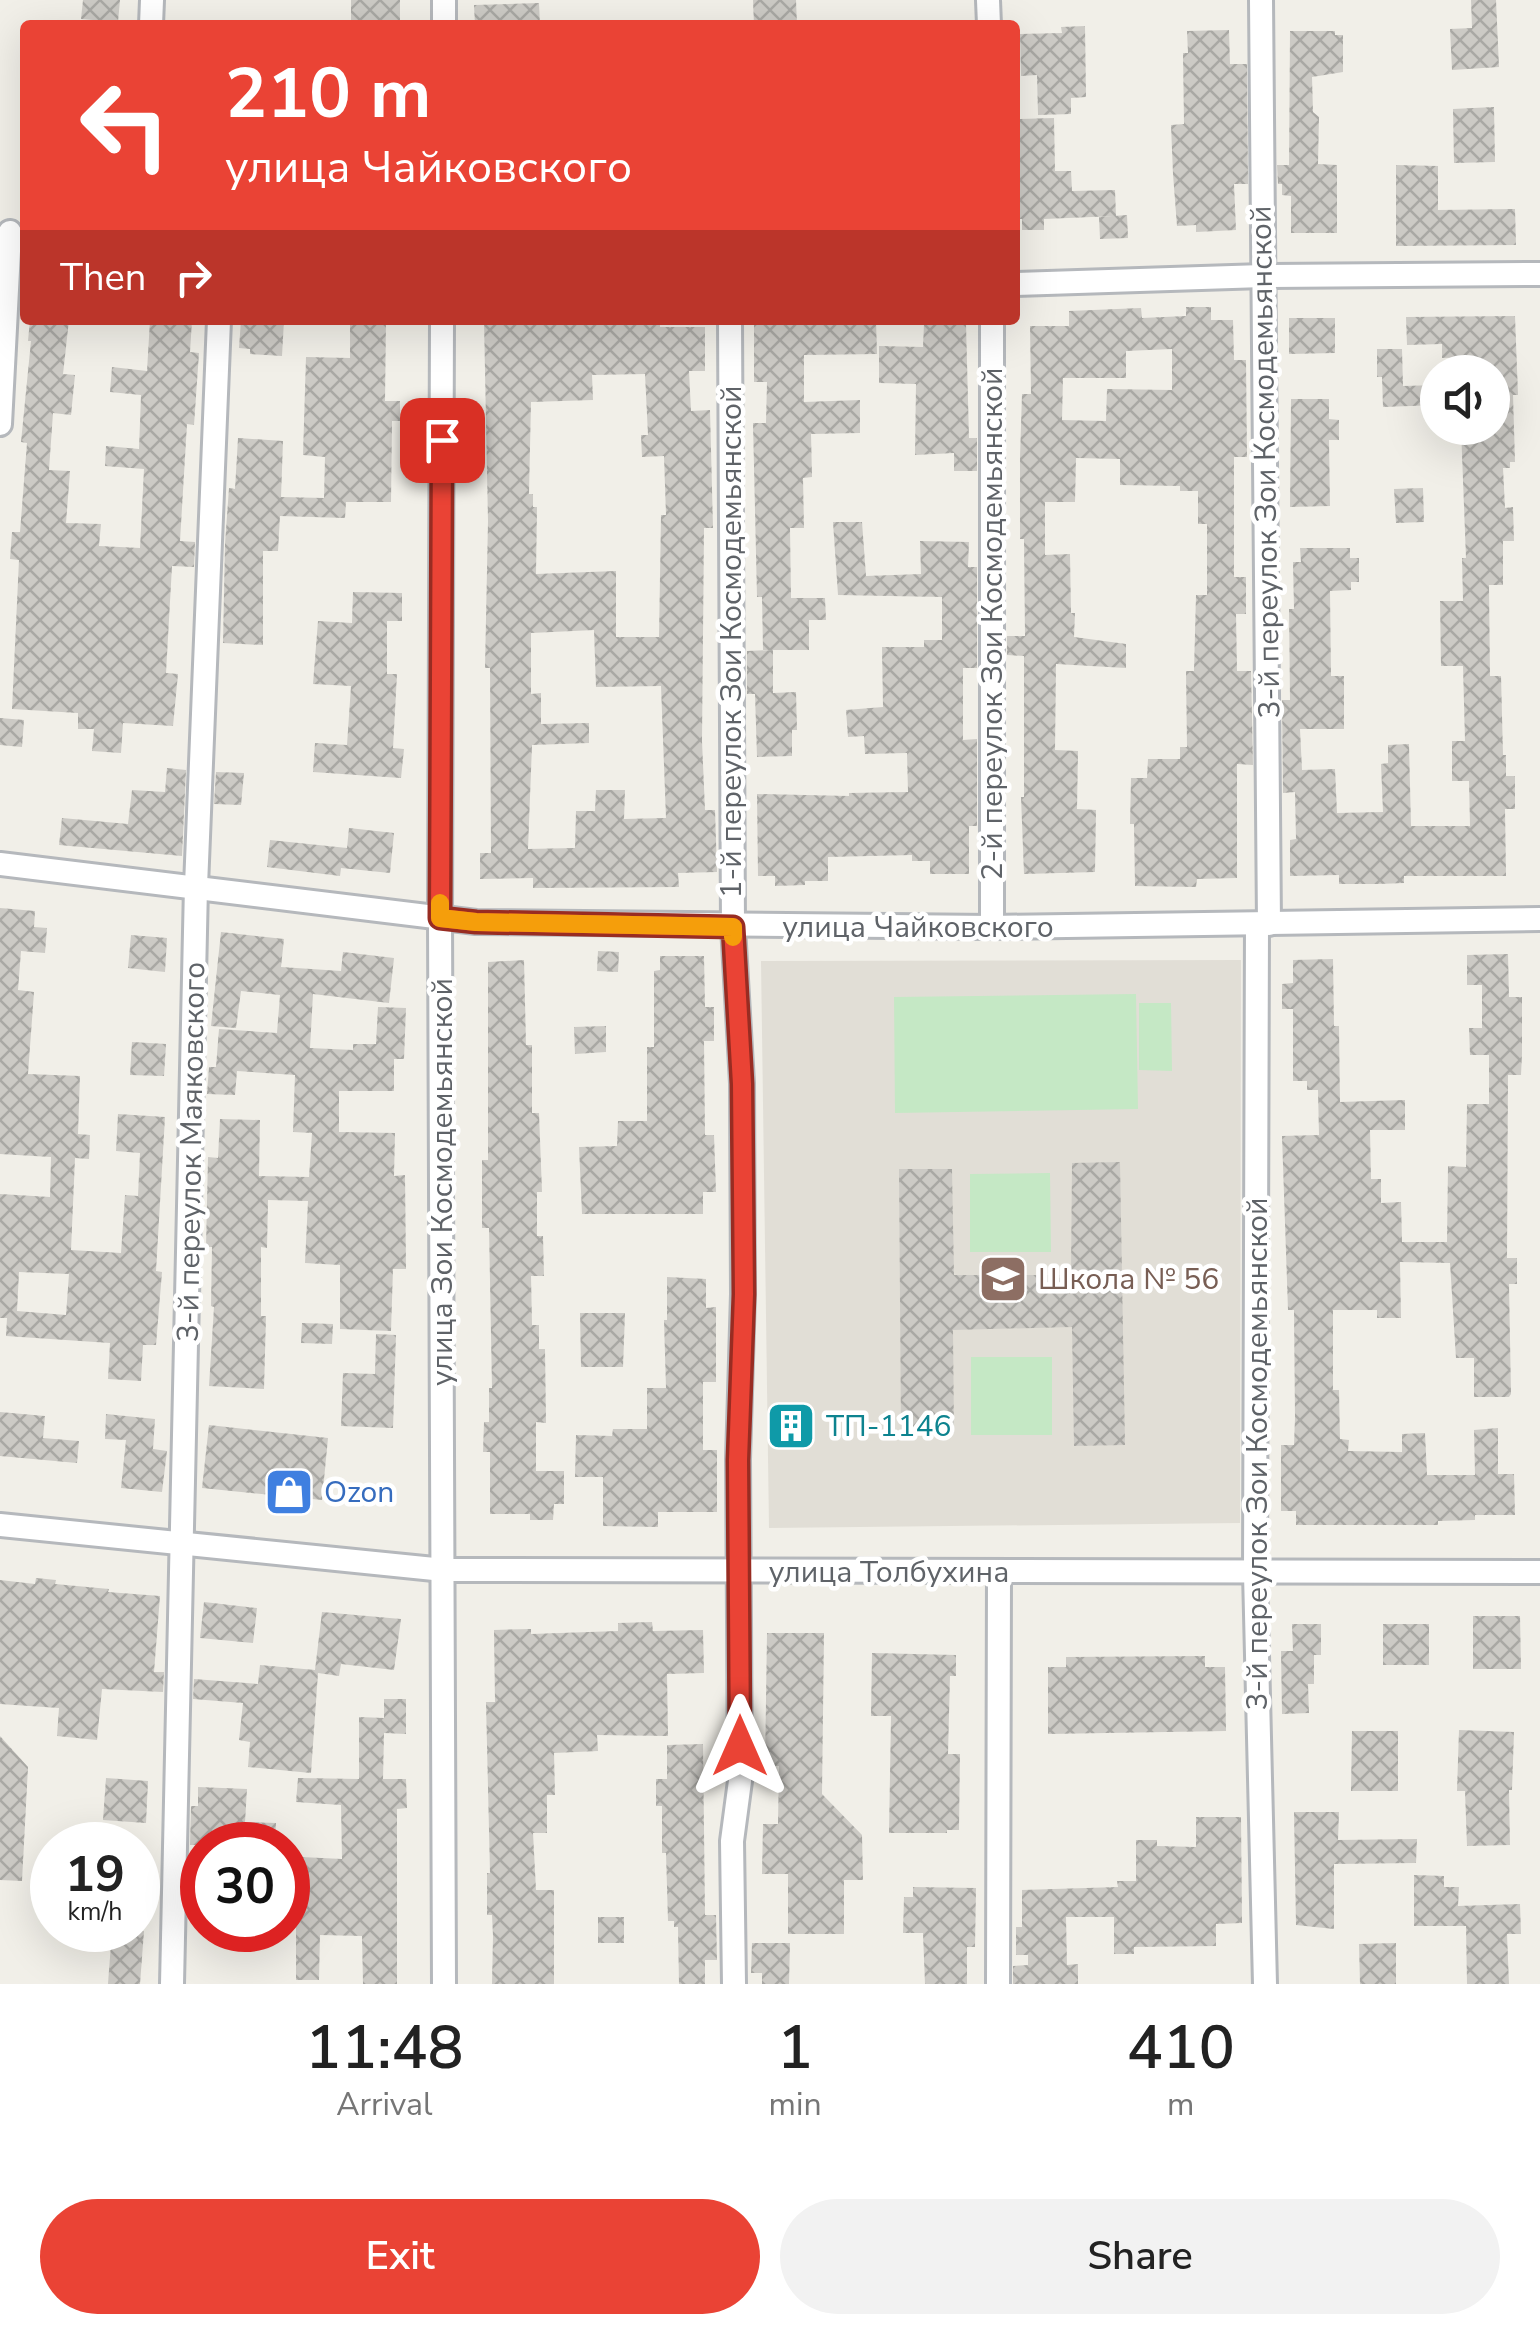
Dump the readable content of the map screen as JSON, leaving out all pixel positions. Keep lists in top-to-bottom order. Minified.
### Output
{"streets":{"street":["3-й переулок Зои Космодемьянской","2-й переулок Зои Космодемьянской","1-й переулок Зои Космодемьянской","улица Чайковского","3-й переулок Маяковского","улица Зои Космодемьянской","улица Толбухина"]},"crossings":[["3-й переулок Зои Космодемьянской","улица Чайковского"],["3-й переулок Зои Космодемьянской","улица Толбухина"],["2-й переулок Зои Космодемьянской","улица Чайковского"],["1-й переулок Зои Космодемьянской","улица Чайковского"],["1-й переулок Зои Космодемьянской","улица Толбухина"],["улица Чайковского","3-й переулок Маяковского"],["улица Чайковского","улица Зои Космодемьянской"],["3-й переулок Маяковского","улица Толбухина"],["улица Зои Космодемьянской","улица Толбухина"]],"places":{"school or university":["Школа № 56"],"building":["ТП-1146"],"shop":["Ozon"]},"page":{"turn":["210 m","улица Чайковского"],"then":"Then","speed":"19 km/h","limit":"30","eta":["11:48","Arrival","1","min","410","m"],"buttons":["Exit","Share"]}}
